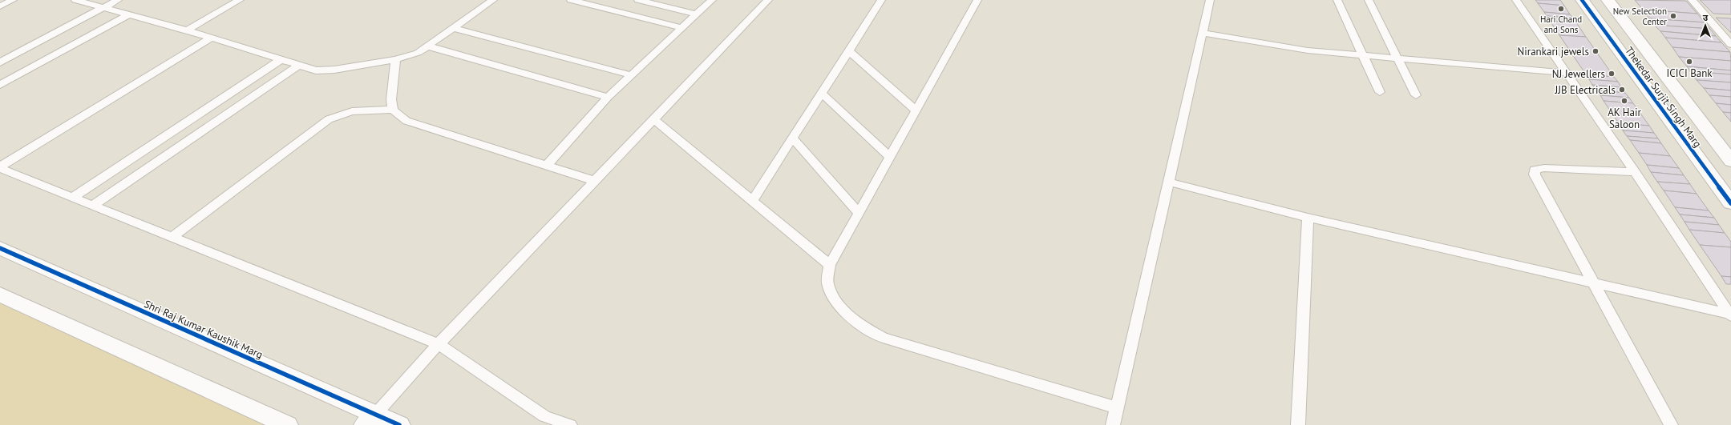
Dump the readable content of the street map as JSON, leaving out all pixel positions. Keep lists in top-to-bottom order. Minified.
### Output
{"streets":{"street":["Thekedar Surjit Singh Marg","Shri Raj Kumar Kaushik Marg"]},"places":["Hari Chand and Sons","New Selection Center","Nirankari jewels","ICICI Bank","NJ Jewellers","JJB Electricals","AK Hair Saloon"],"north":"top"}
